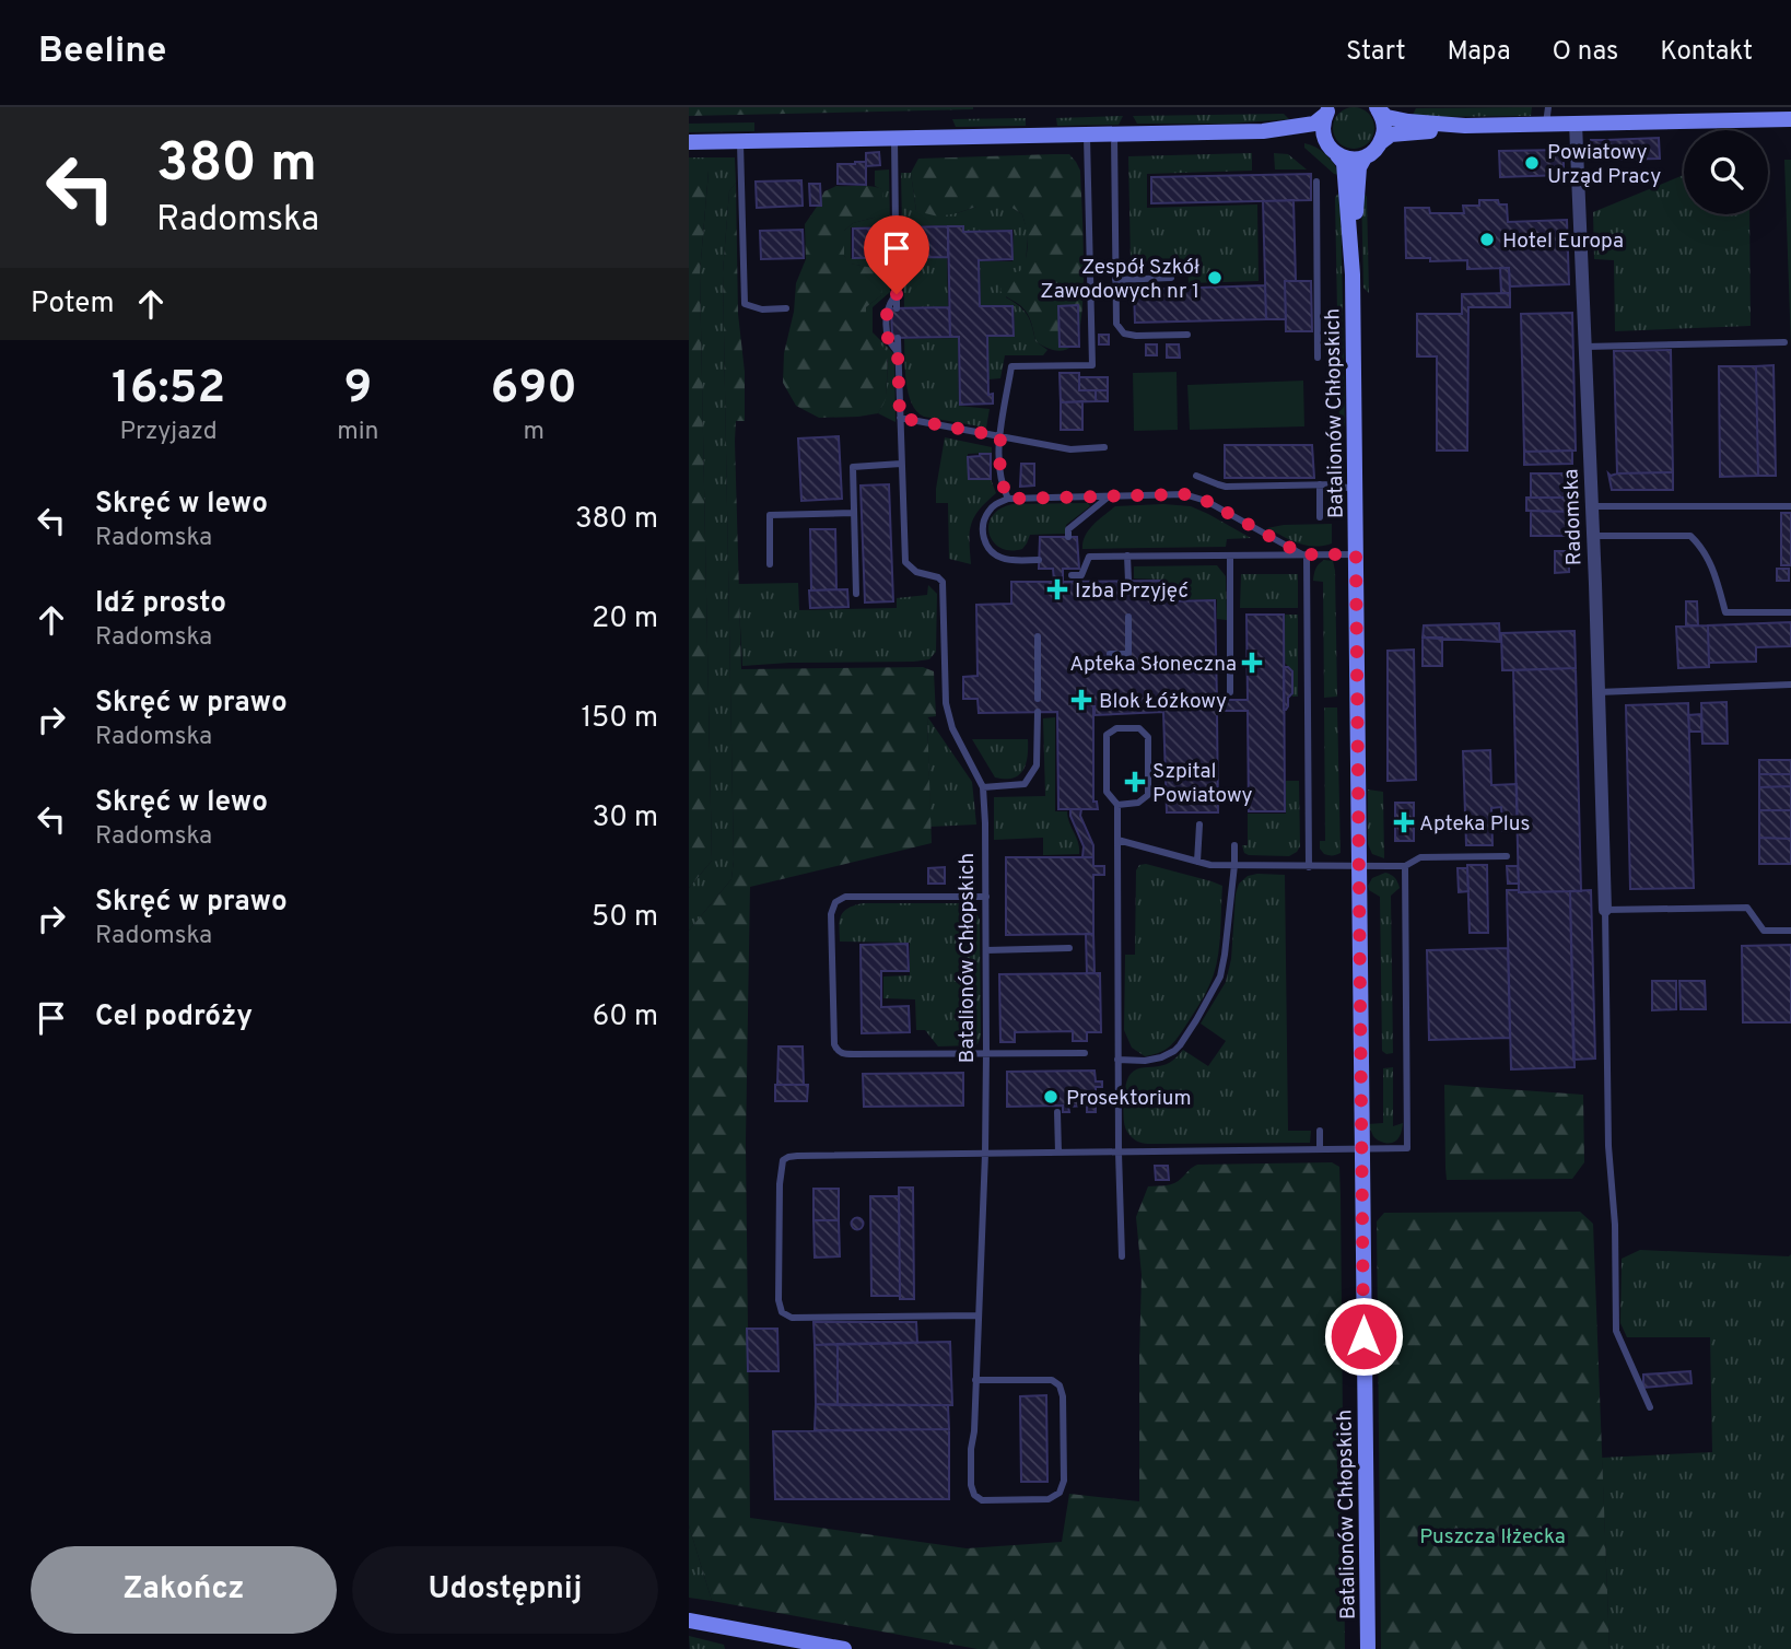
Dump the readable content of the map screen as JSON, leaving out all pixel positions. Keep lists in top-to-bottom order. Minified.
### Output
{"streets":{"street":["Batalionów Chłopskich","Radomska"]},"parks":["Puszcza Iłżecka"],"places":{"other":["Powiatowy Urząd Pracy","Hotel Europa","Zespół Szkół Zawodowych nr 1","Prosektorium"],"health":["Izba Przyjęć","Apteka Słoneczna","Blok Łóżkowy","Szpital Powiatowy","Apteka Plus"]},"page":{"header":"Beeline","nav":["Start","Mapa","O nas","Kontakt"],"turn":["380 m","Radomska"],"then":"Potem","eta":["16:52","Przyjazd","9","min","690","m"],"list":[{"name":"Skręć w lewo","note":"Radomska","value":"380 m"},{"name":"Idź prosto","note":"Radomska","value":"20 m"},{"name":"Skręć w prawo","note":"Radomska","value":"150 m"},{"name":"Skręć w lewo","note":"Radomska","value":"30 m"},{"name":"Skręć w prawo","note":"Radomska","value":"50 m"},{"name":"Cel podróży","value":"60 m"}],"buttons":["Zakończ","Udostępnij"]}}
